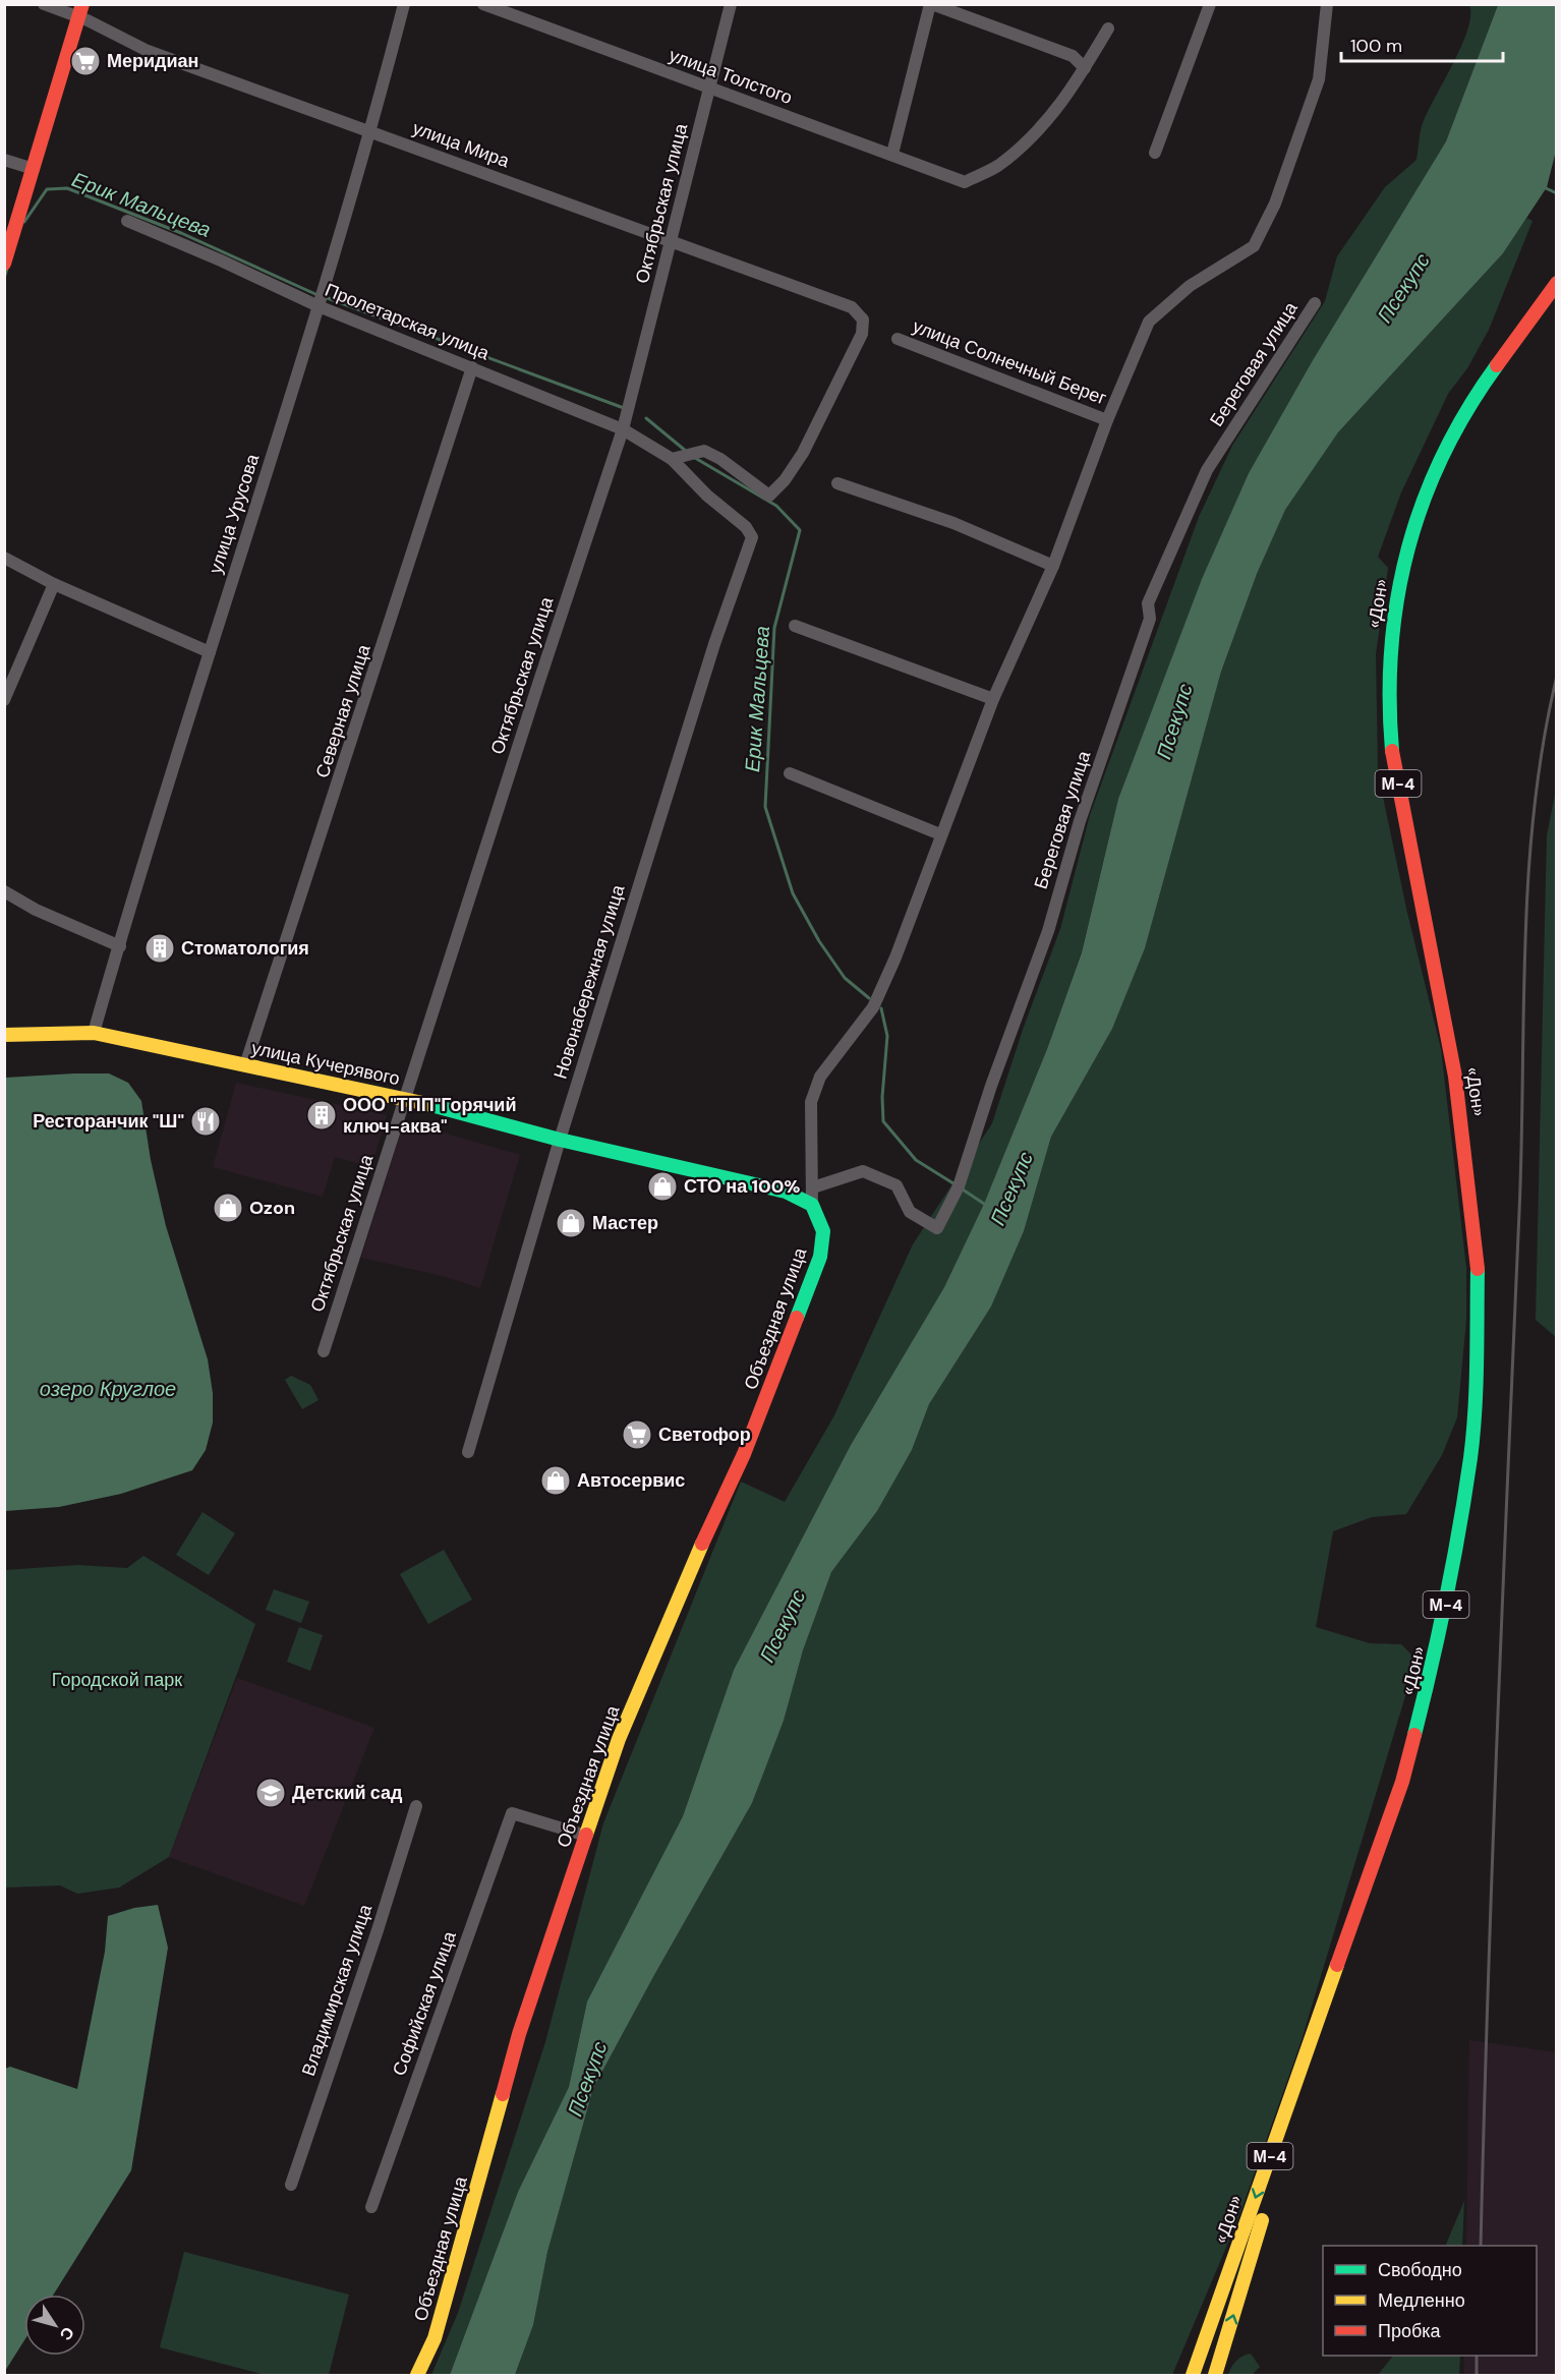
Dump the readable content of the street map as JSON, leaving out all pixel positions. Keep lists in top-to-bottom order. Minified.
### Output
{"streets":{"main road":["«Дон»","М-4","улица Кучерявого","Объездная улица"],"street":["улица Толстого","улица Мира","Октябрьская улица","Пролетарская улица","улица Солнечный Берег","Береговая улица","улица Урусова","Северная улица","Новонабережная улица","Владимирская улица","Софийская улица"]},"crossings":[["улица Толстого","Октябрьская улица"],["улица Мира","Октябрьская улица"],["улица Мира","Пролетарская улица"],["улица Мира","улица Урусова"],["Октябрьская улица","Пролетарская улица"],["Октябрьская улица","улица Кучерявого"],["Пролетарская улица","улица Урусова"],["Пролетарская улица","Северная улица"],["Пролетарская улица","Новонабережная улица"],["улица Солнечный Берег","Береговая улица"],["улица Солнечный Берег","улица Кучерявого"],["улица Солнечный Берег","Объездная улица"],["улица Урусова","улица Кучерявого"],["Северная улица","улица Кучерявого"],["Новонабережная улица","улица Кучерявого"],["улица Кучерявого","Объездная улица"],["Объездная улица","Софийская улица"]],"water":["Ерик Мальцева","Псекупс","озеро Круглое"],"parks":["Городской парк"],"places":{"supermarket":["Меридиан","Светофор"],"building":["Стоматология","ООО \"ТПП\"Горячий ключ-аква\""],"restaurant":["Ресторанчик \"Ш\""],"shop":["СТО на 100%","Ozon","Мастер","Автосервис"],"school or university":["Детский сад"]},"legend":["Свободно","Медленно","Пробка"],"scale_bar":"100 m","north":"bottom right"}
